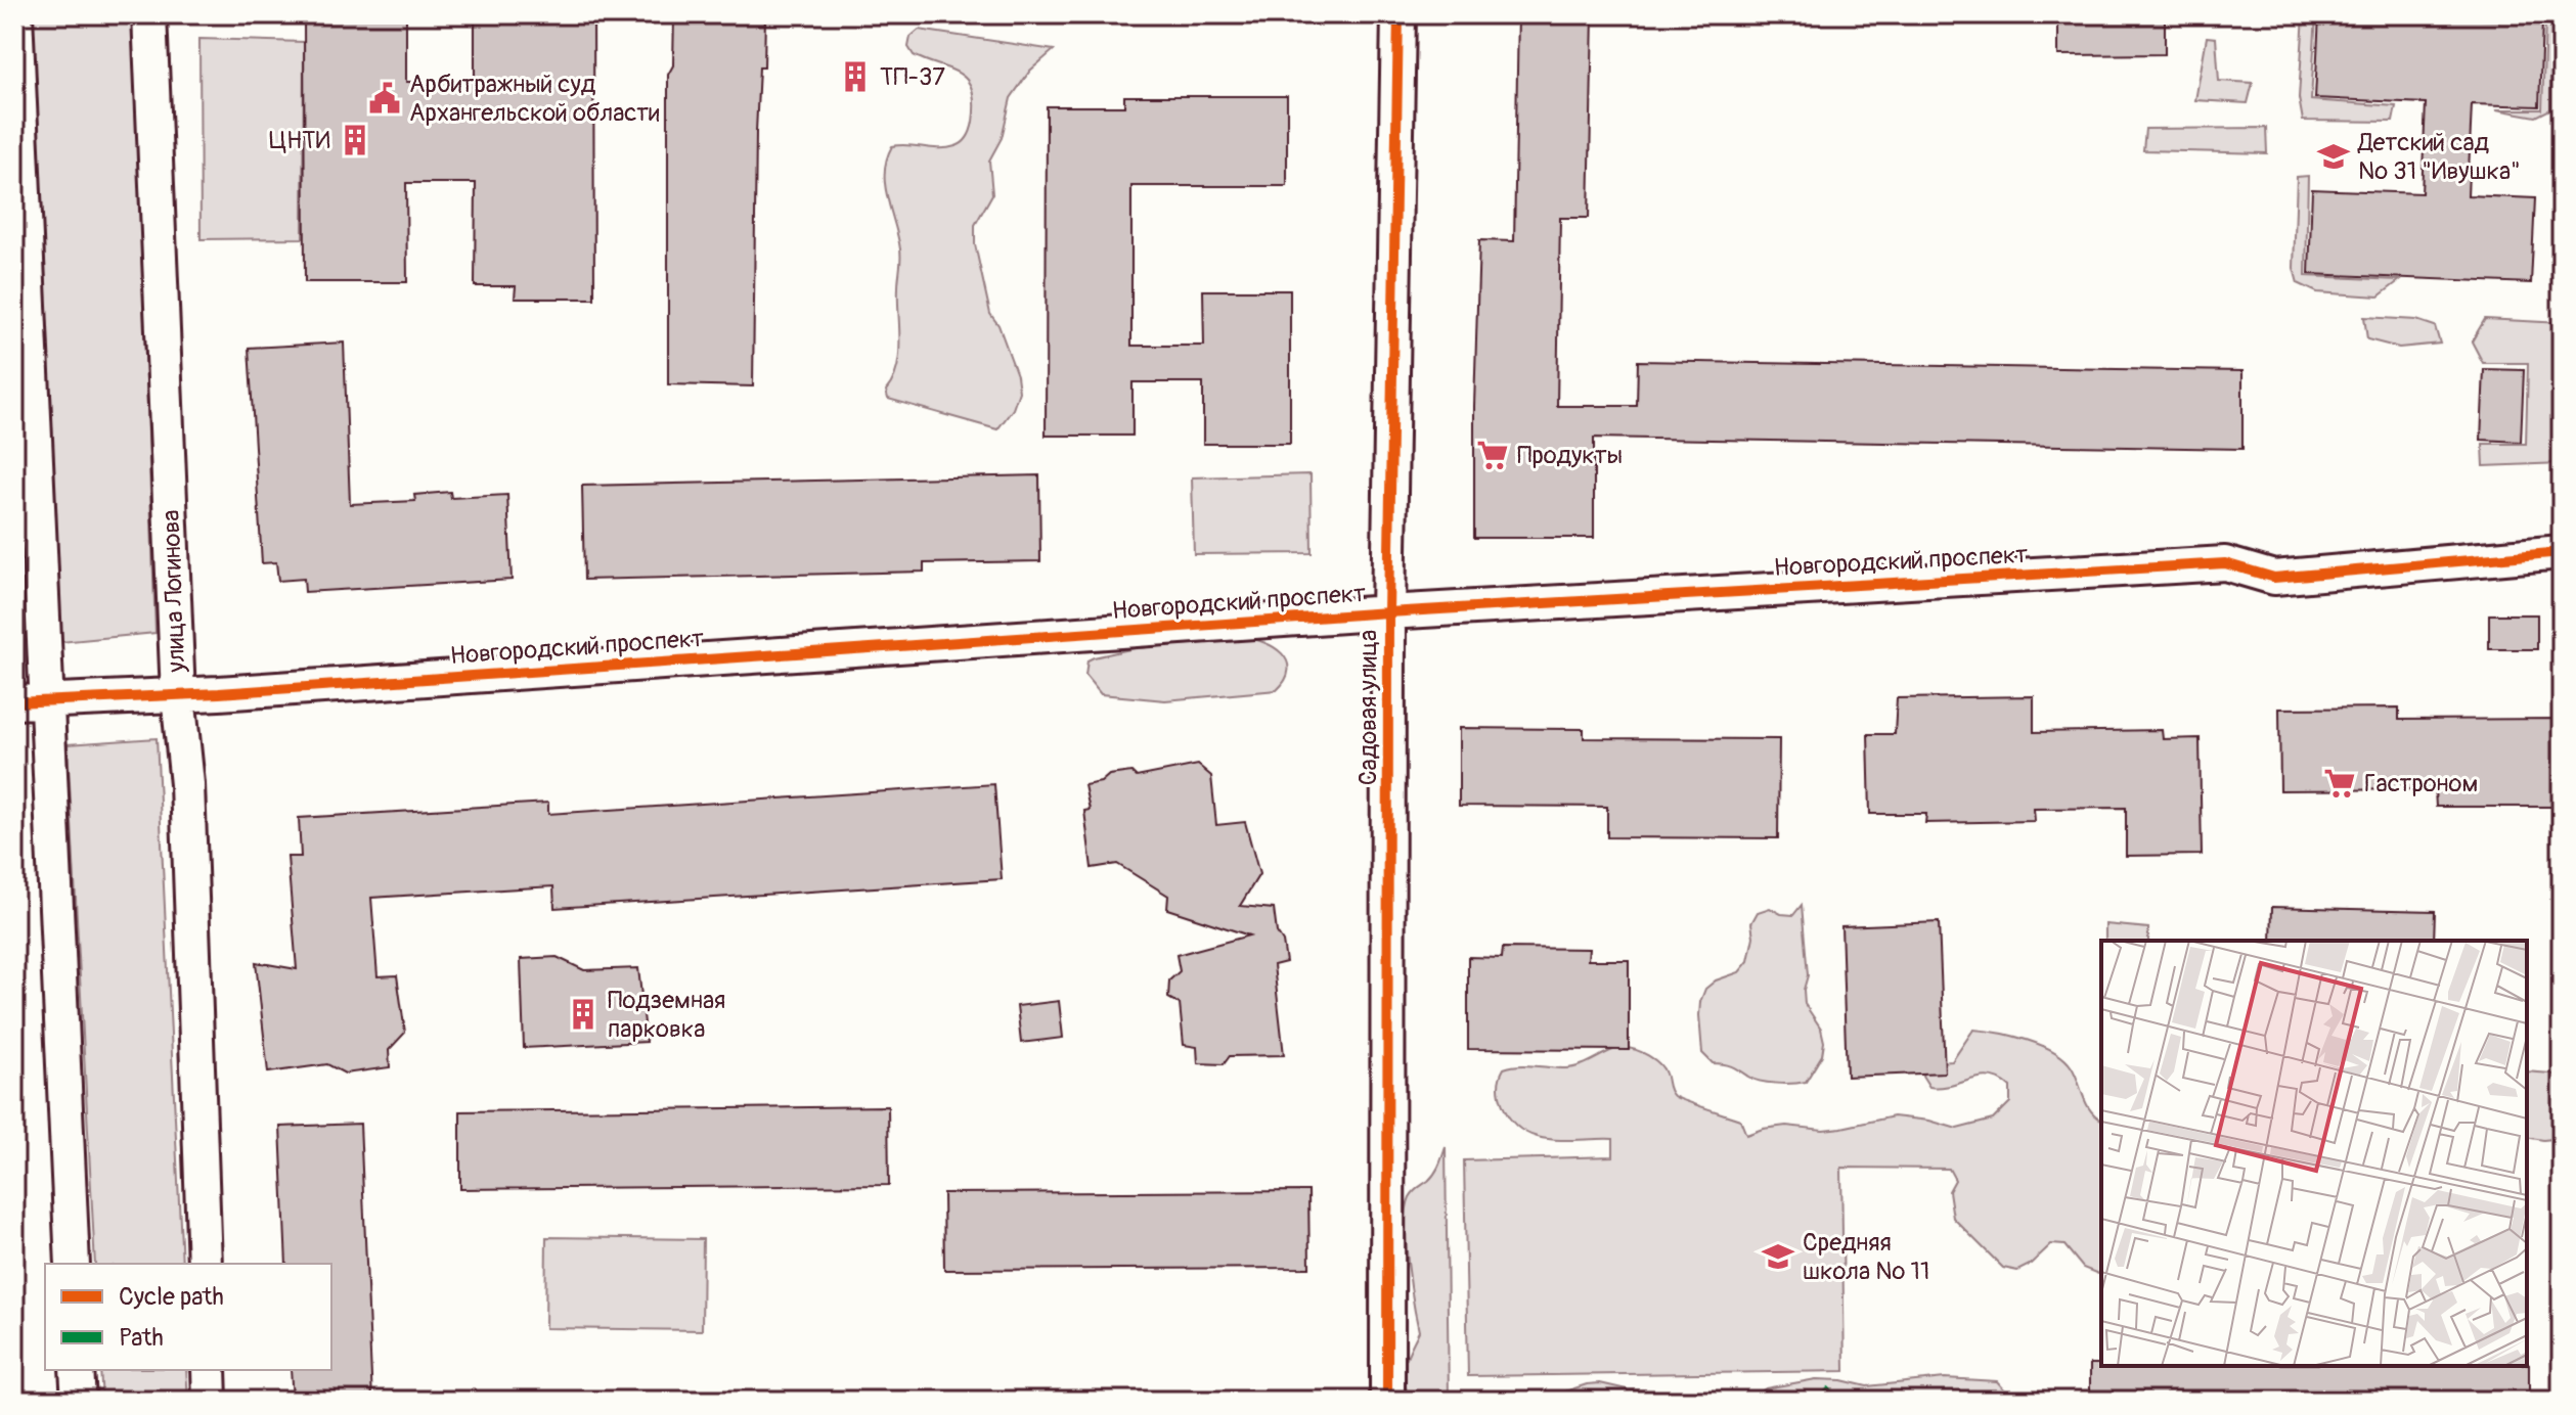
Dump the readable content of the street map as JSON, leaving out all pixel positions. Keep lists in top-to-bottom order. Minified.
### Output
{"streets":{"street":["Новгородский проспект","улица Логинова","Садовая улица"]},"crossings":[["Новгородский проспект","улица Логинова"],["Новгородский проспект","Садовая улица"]],"places":{"building":["ТП-37","ЦНТИ","Подземная парковка"],"public building":["Арбитражный суд Архангельской области"],"school or university":["Детский сад № 31 \"Ивушка\"","Средняя школа № 11"],"supermarket":["Продукты","Гастроном"]},"legend":["Cycle path","Path"]}
